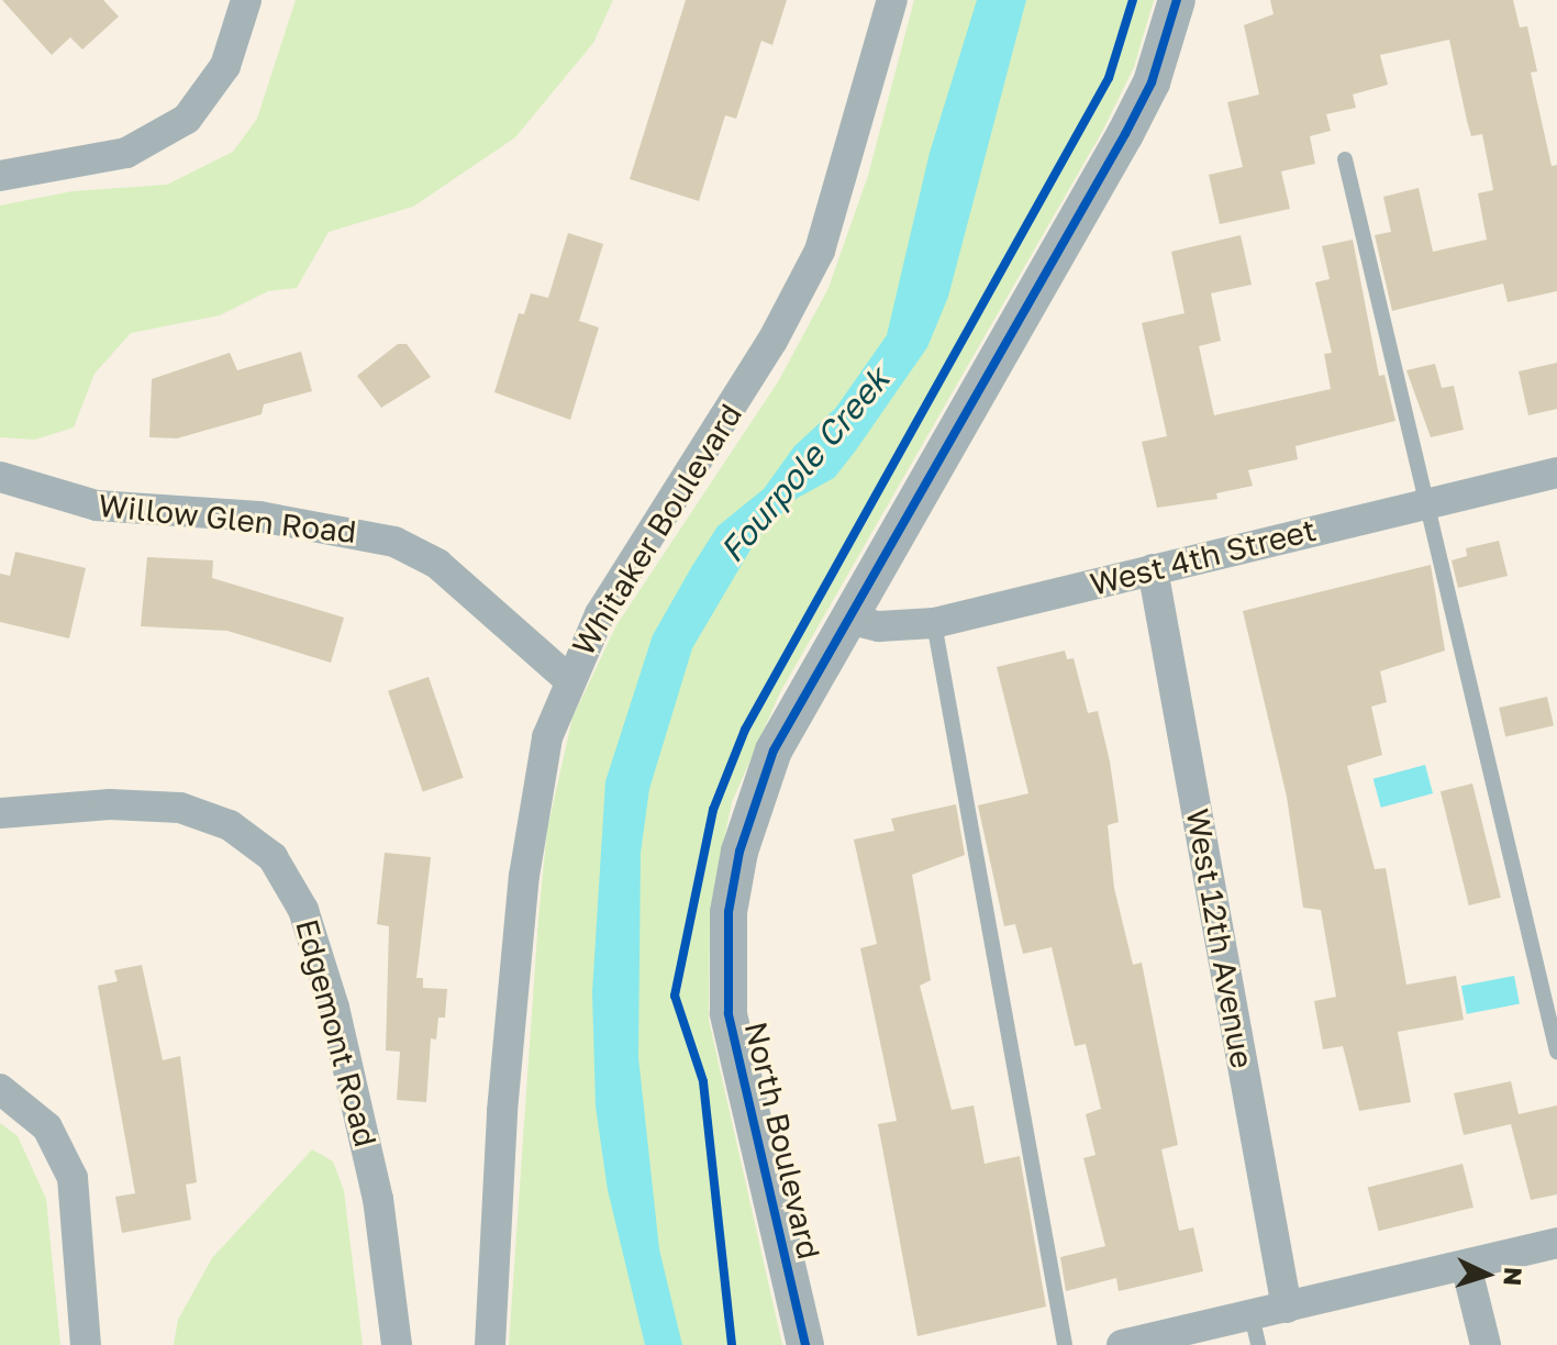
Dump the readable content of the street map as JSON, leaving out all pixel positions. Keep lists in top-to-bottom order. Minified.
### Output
{"streets":{"street":["Willow Glen Road","Whitaker Boulevard","West 4th Street","West 12th Avenue","Edgemont Road","North Boulevard"]},"crossings":[["Willow Glen Road","Whitaker Boulevard"],["West 4th Street","West 12th Avenue"],["West 4th Street","North Boulevard"]],"water":["Fourpole Creek"],"north":"right"}
